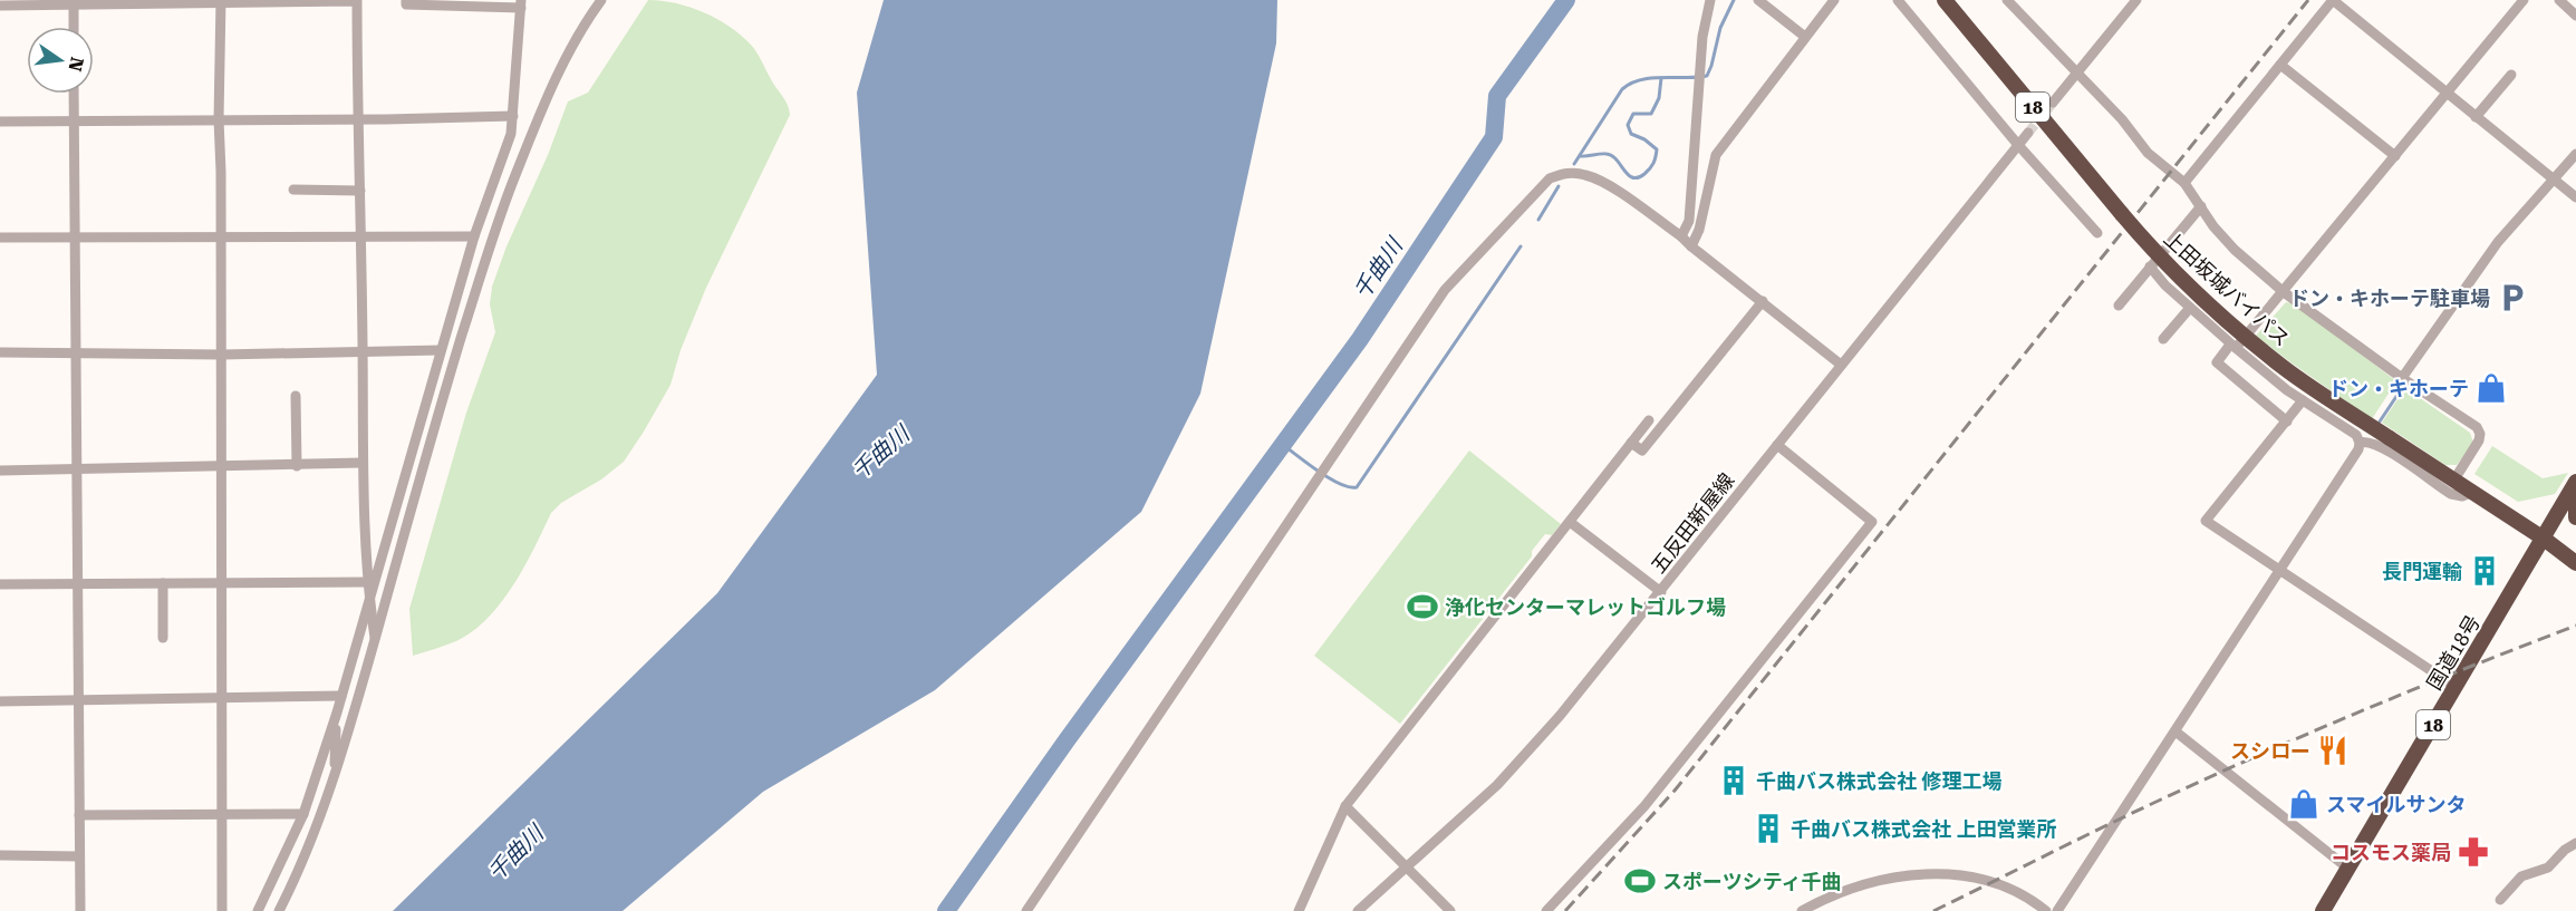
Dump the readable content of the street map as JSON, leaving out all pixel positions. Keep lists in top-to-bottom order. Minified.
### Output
{"streets":{"highway":["18","上田坂城バイパス","国道18号"],"street":["五反田新屋線"]},"crossings":[["18","上田坂城バイパス"],["18","国道18号"],["上田坂城バイパス","国道18号"]],"water":["千曲川"],"places":{"parking":["ドン・キホーテ駐車場"],"shop":["ドン・キホーテ","スマイルサンタ"],"building":["長門運輸","千曲バス株式会社 修理工場","千曲バス株式会社 上田営業所"],"sports":["浄化センターマレットゴルフ場","スポーツシティ千曲"],"restaurant":["スシロー"],"pharmacy":["コスモス薬局"]},"north":"right"}
